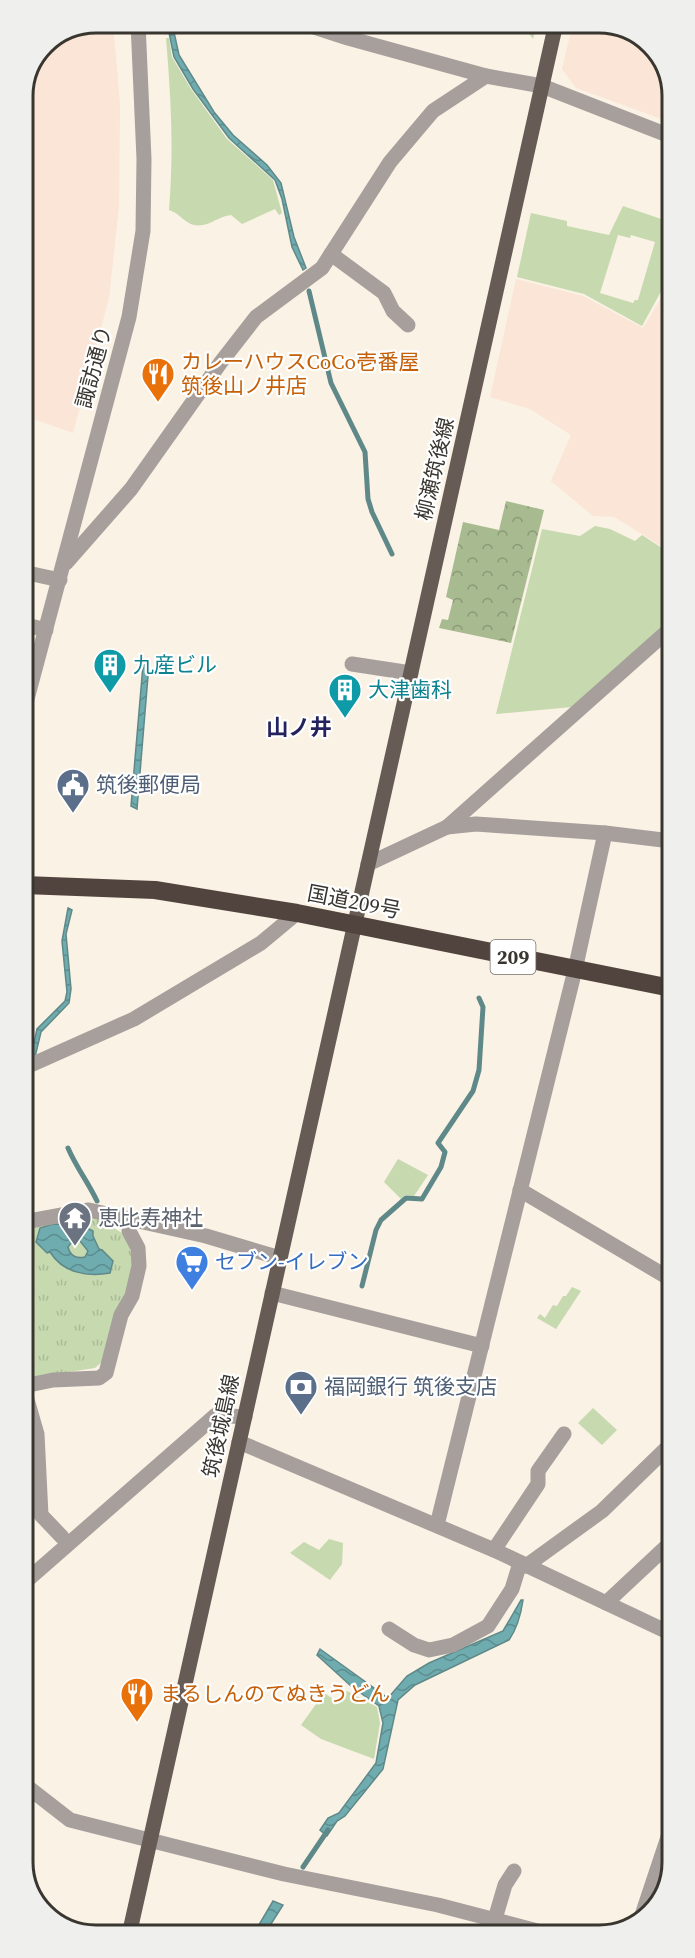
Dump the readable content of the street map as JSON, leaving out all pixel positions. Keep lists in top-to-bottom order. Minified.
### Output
{"streets":{"highway":["国道209号","209"],"main road":["柳瀬筑後線","筑後城島線"],"street":["諏訪通り"]},"crossings":[["柳瀬筑後線","国道209号"],["柳瀬筑後線","筑後城島線"],["国道209号","筑後城島線"]],"districts":["山ノ井"],"places":{"restaurant":["カレーハウスCoCo壱番屋 筑後山ノ井店","まるしんのてぬきうどん"],"building":["九産ビル","大津歯科"],"public building":["筑後郵便局"],"temple":["恵比寿神社"],"supermarket":["セブン-イレブン"],"bank":["福岡銀行 筑後支店"]}}
